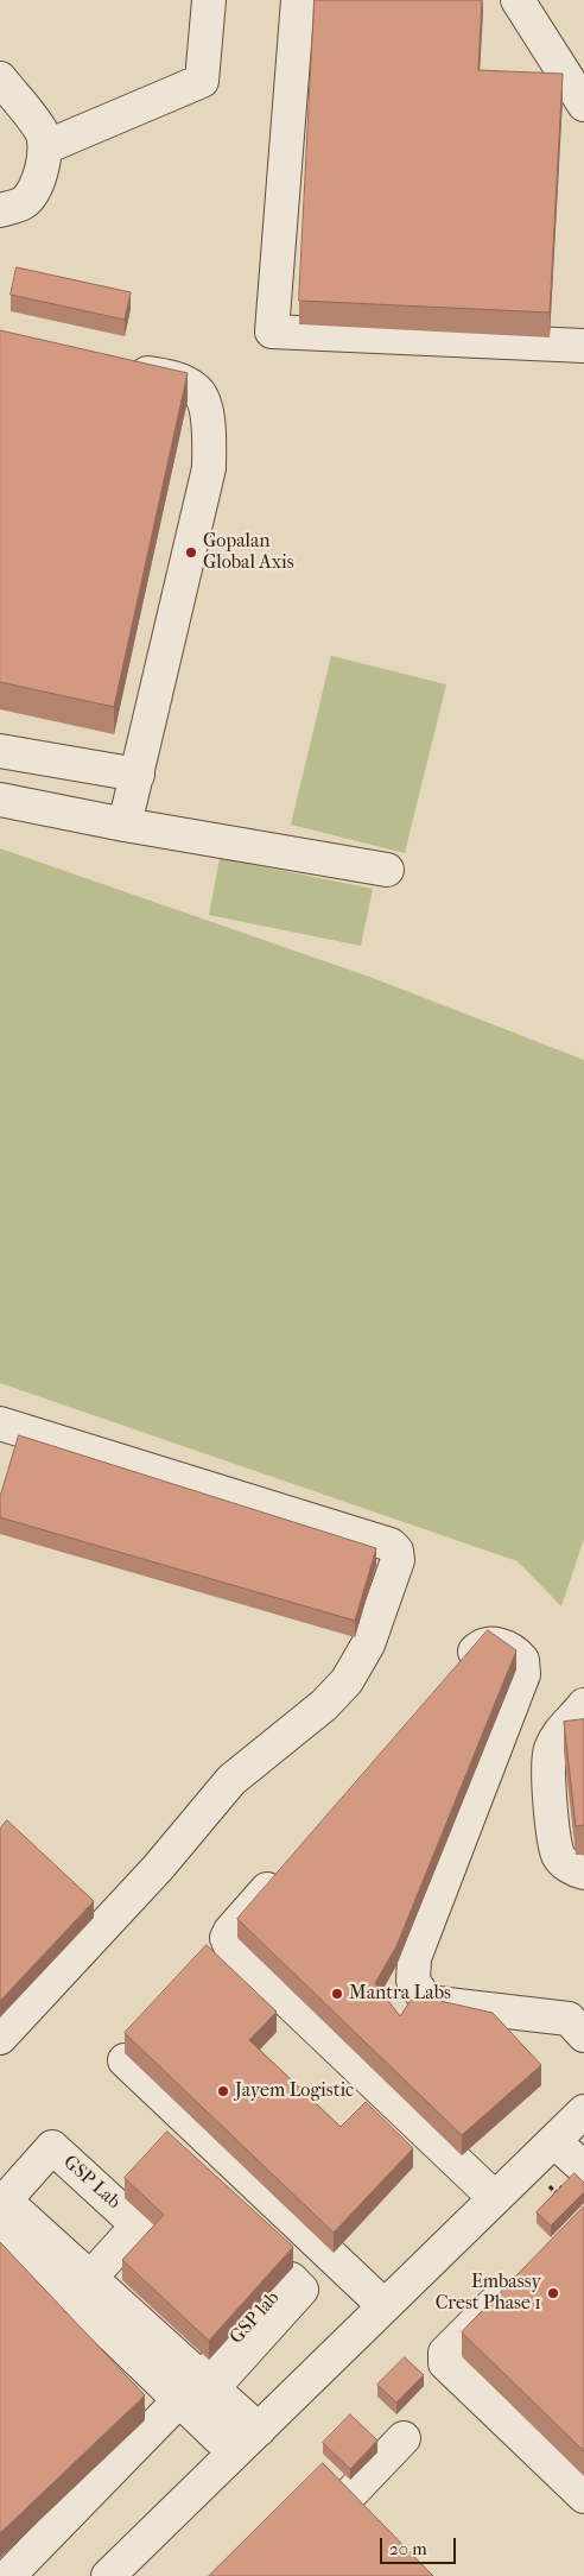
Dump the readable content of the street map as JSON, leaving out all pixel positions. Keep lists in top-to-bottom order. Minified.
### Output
{"places":["Gopalan Global Axis","Mantra Labs","Jayem Logistic","Embassy Crest Phase 1"],"scale_bar":"20 m"}
